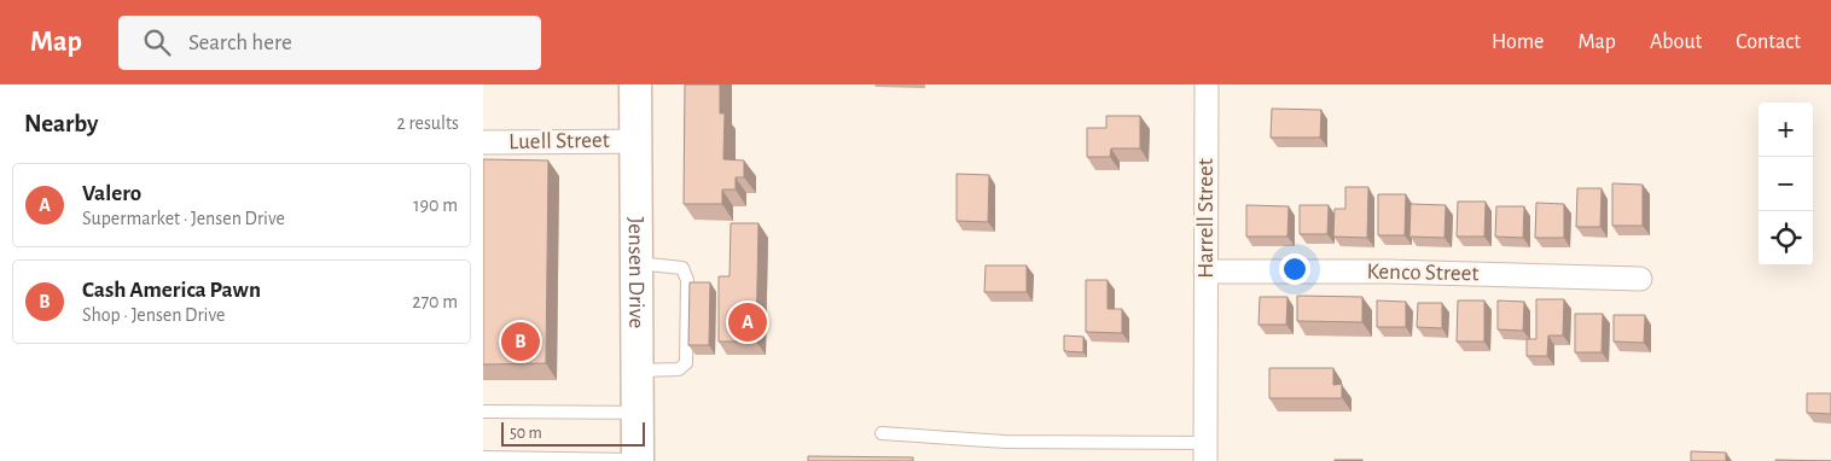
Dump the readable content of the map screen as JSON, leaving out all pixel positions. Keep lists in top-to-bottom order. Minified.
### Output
{"streets":{"main road":["Jensen Drive"],"street":["Luell Street","Harrell Street","Kenco Street"]},"crossings":[["Luell Street","Jensen Drive"],["Harrell Street","Kenco Street"]],"scale_bar":"50 m","page":{"header":"Map","search":"Search here","nav":["Home","Map","About","Contact"],"heading":["Nearby","2 results"],"map_buttons":["+","−"],"list":[{"mark":"A","name":"Valero","note":"Supermarket · Jensen Drive","value":"190 m"},{"mark":"B","name":"Cash America Pawn","note":"Shop · Jensen Drive","value":"270 m"}],"pins":["A","B"],"scale":"50 m"}}
